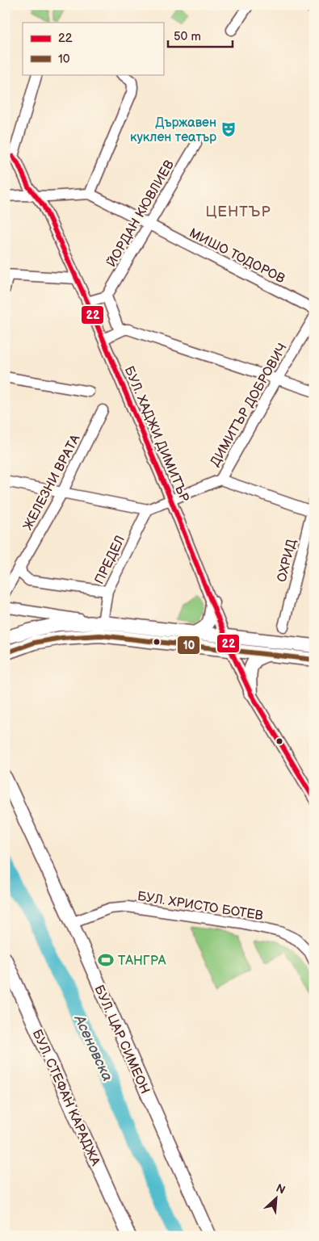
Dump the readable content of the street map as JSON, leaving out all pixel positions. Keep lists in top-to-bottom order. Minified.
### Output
{"streets":{"main road":["БУЛ. ЦАР СИМЕОН","БУЛ. СТЕФАН КАРАДЖА"],"street":["ЙОРДАН КЮВЛИЕВ","МИШО ТОДОРОВ","ДИМИТЪР ДОБРОВИЧ","БУЛ. ХАДЖИ ДИМИТЪР","ЖЕЛЕЗНИ ВРАТА","ПРЕДЕЛ","ОХРИД","БУЛ. ХРИСТО БОТЕВ"]},"crossings":[["ЙОРДАН КЮВЛИЕВ","МИШО ТОДОРОВ"],["ДИМИТЪР ДОБРОВИЧ","БУЛ. ХАДЖИ ДИМИТЪР"],["ДИМИТЪР ДОБРОВИЧ","ПРЕДЕЛ"],["БУЛ. ХРИСТО БОТЕВ","БУЛ. ЦАР СИМЕОН"]],"districts":["ЦЕНТЪР"],"water":["Асеновска"],"places":{"theatre":["Държавен куклен театър"],"sports":["ТАНГРА"]},"lines":["transit line 22","transit line 10"],"legend":["22","10"],"scale_bar":"50 m","north":"top right"}
